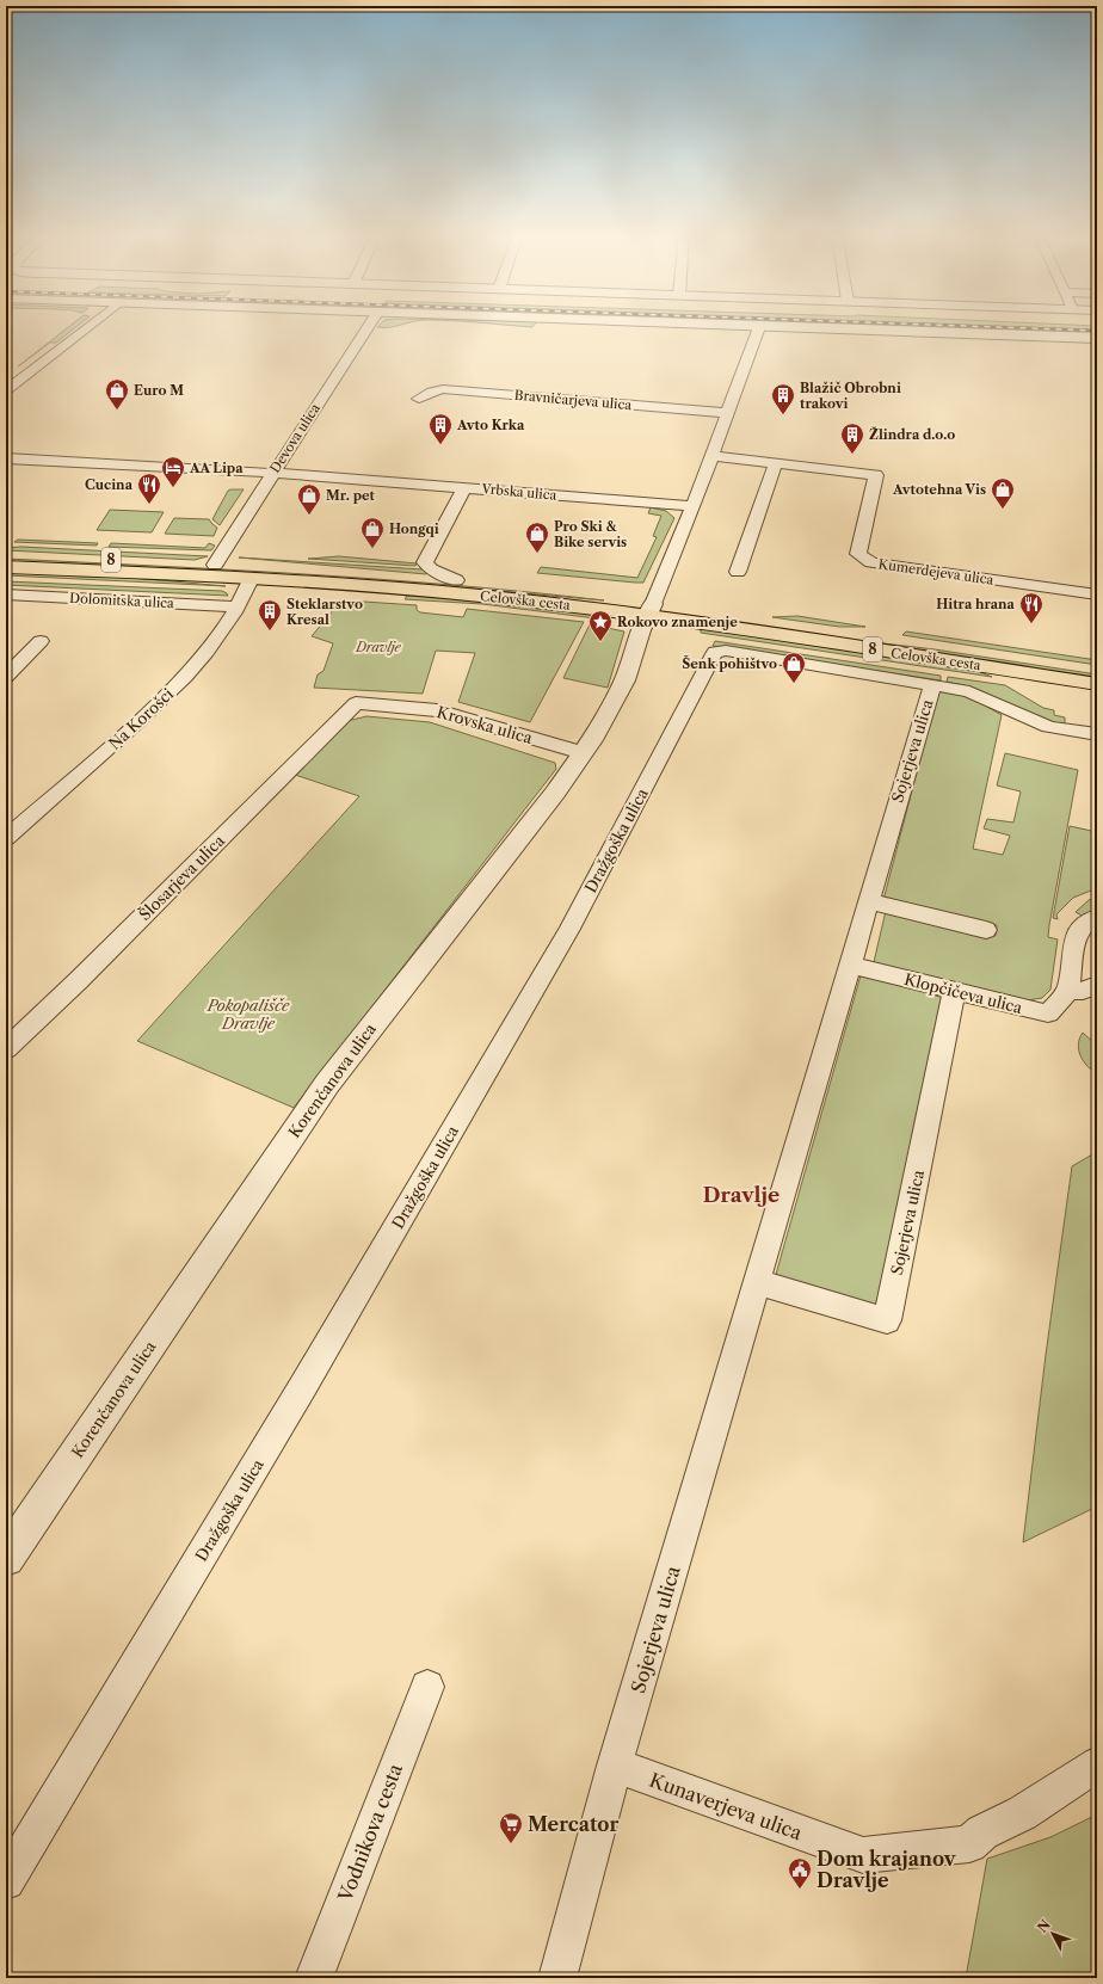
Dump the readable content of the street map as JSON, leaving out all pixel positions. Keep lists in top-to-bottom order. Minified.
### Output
{"streets":{"main road":["8","Celovška cesta"],"street":["Bravničarjeva ulica","Devova ulica","Vrbska ulica","Kumerdejeva ulica","Dolomitska ulica","Na Korošci","Krovska ulica","Sojerjeva ulica","Dražgoška ulica","Šlosarjeva ulica","Klopčičeva ulica","Korenčanova ulica","Kunaverjeva ulica","Vodnikova cesta"]},"crossings":[["Devova ulica","Celovška cesta"],["Vrbska ulica","Celovška cesta"],["Dolomitska ulica","Na Korošci"],["Celovška cesta","Na Korošci"],["Celovška cesta","Korenčanova ulica"],["Krovska ulica","Šlosarjeva ulica"],["Krovska ulica","Korenčanova ulica"],["Sojerjeva ulica","Dražgoška ulica"],["Sojerjeva ulica","Klopčičeva ulica"],["Sojerjeva ulica","Kunaverjeva ulica"]],"districts":["Dravlje"],"parks":["Dravlje","Pokopališče Dravlje"],"places":{"shop":["Euro M","Avtotehna Vis","Mr. pet","Hongqi","Pro Ski & Bike servis","Šenk pohištvo"],"building":["Blažič Obrobni trakovi","Avto Krka","Žlindra d.o.o","Steklarstvo Kresal"],"hotel":["AA Lipa"],"restaurant":["Cucina","Hitra hrana"],"place":["Rokovo znamenje"],"supermarket":["Mercator"],"public building":["Dom krajanov Dravlje"]},"north":"top left"}
